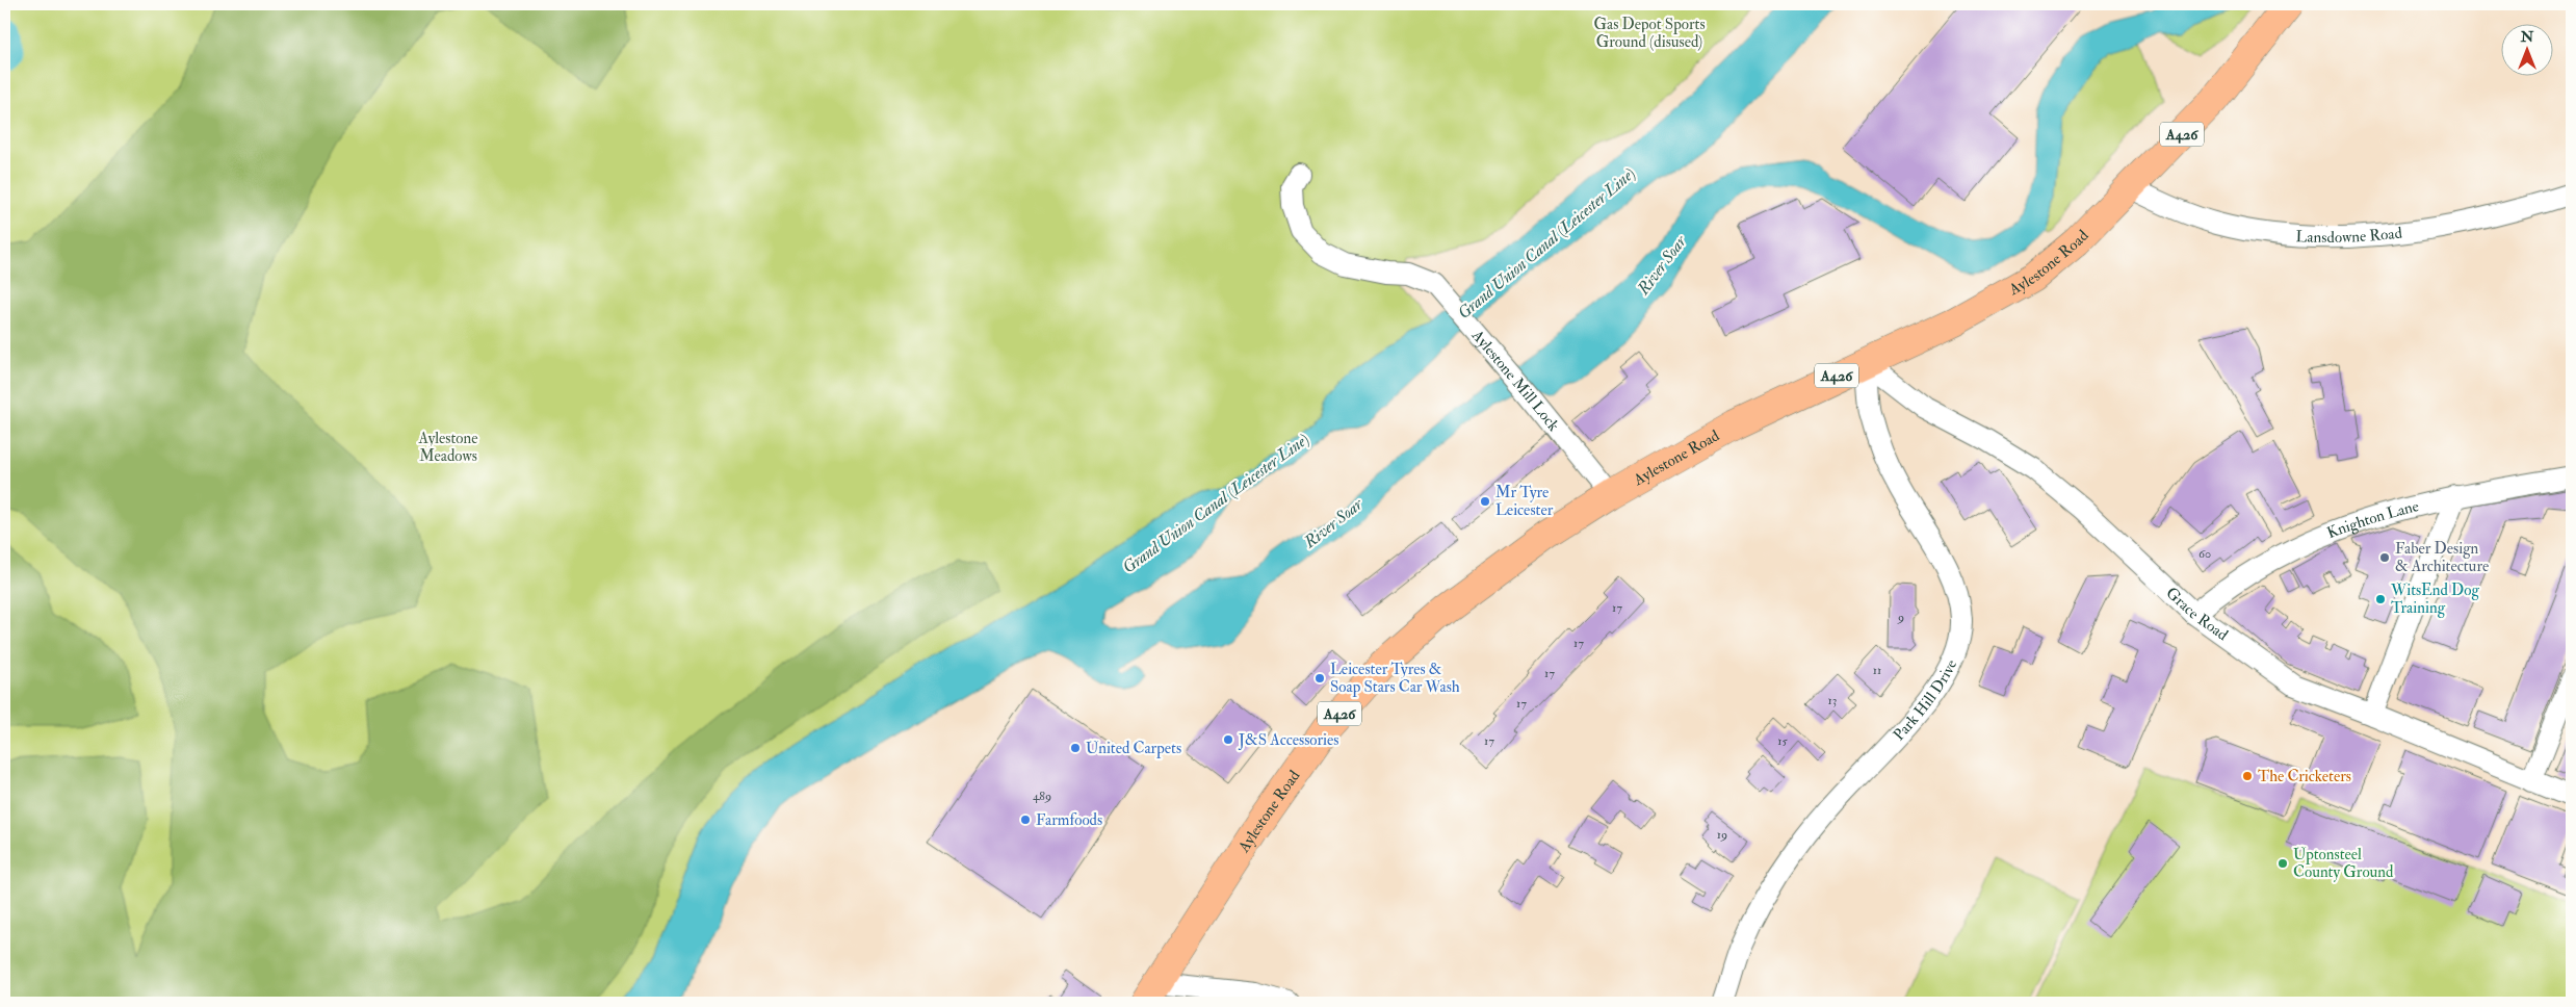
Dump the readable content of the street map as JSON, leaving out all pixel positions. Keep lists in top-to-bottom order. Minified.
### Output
{"streets":{"main road":["A426","Aylestone Road"],"street":["Lansdowne Road","Aylestone Mill Lock","Knighton Lane","Grace Road","Park Hill Drive"]},"crossings":[["Lansdowne Road","Aylestone Road"],["Aylestone Road","Aylestone Mill Lock"],["Aylestone Road","Grace Road"],["Aylestone Road","Park Hill Drive"],["Knighton Lane","Grace Road"],["Grace Road","Park Hill Drive"]],"water":["Grand Union Canal (Leicester Line)","River Soar"],"parks":["Gas Depot Sports Ground (disused)","Aylestone Meadows"],"places":["Mr Tyre Leicester","Faber Design & Architecture","WitsEnd Dog Training","Leicester Tyres & Soap Stars Car Wash","J&S Accessories","United Carpets","The Cricketers","Farmfoods","Uptonsteel County Ground"],"house_numbers":["60","17","9","17","11","17","13","17","17","15","489","19"],"north":"top"}
